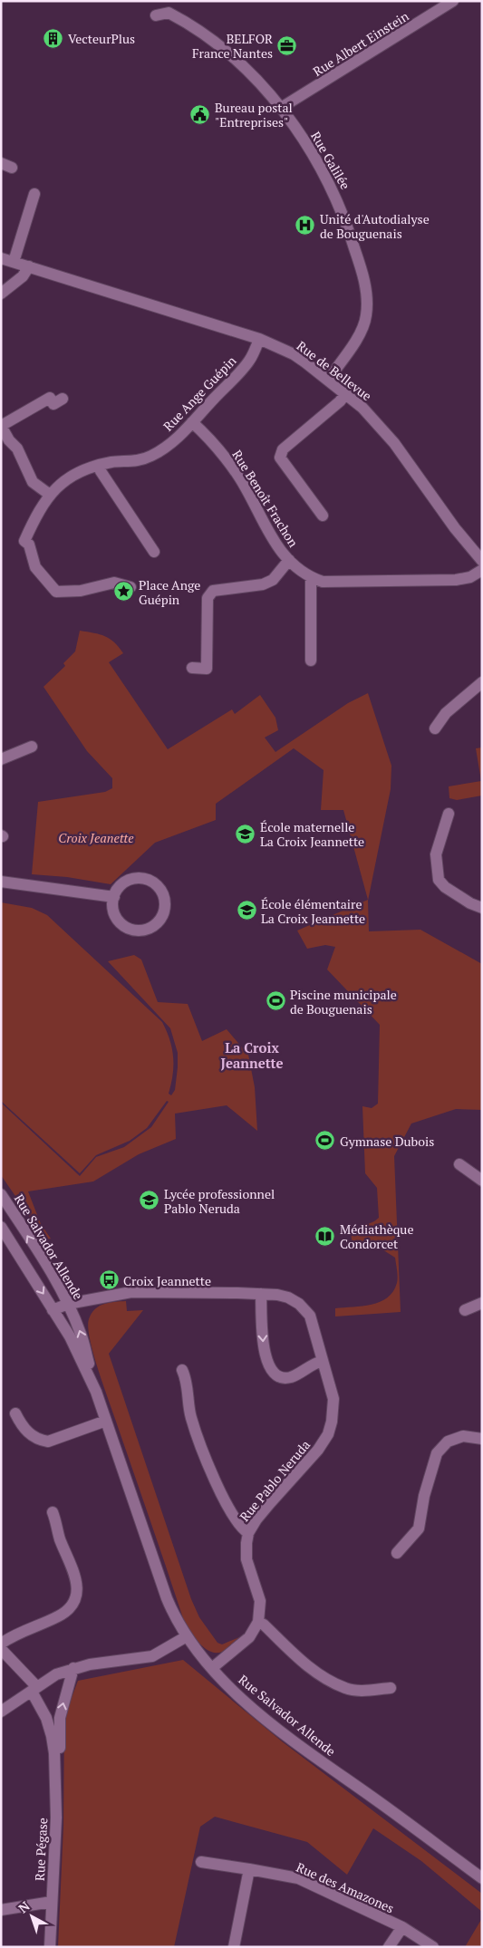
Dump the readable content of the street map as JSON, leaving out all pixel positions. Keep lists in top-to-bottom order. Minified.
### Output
{"streets":{"street":["Rue Albert Einstein","Rue Galilée","Rue de Bellevue","Rue Ange Guépin","Rue Benoît Frachon","Rue Salvador Allende","Rue Pablo Neruda","Rue Pégase","Rue des Amazones"]},"crossings":[["Rue Albert Einstein","Rue Galilée"],["Rue Galilée","Rue de Bellevue"],["Rue de Bellevue","Rue Ange Guépin"],["Rue Ange Guépin","Rue Benoît Frachon"],["Rue Salvador Allende","Rue Pablo Neruda"]],"districts":["La Croix Jeannette"],"parks":["Croix Jeanette"],"places":{"building":["VecteurPlus"],"office":["BELFOR France Nantes"],"public building":["Bureau postal \"Entreprises\""],"hospital":["Unité d'Autodialyse de Bouguenais"],"place":["Place Ange Guépin"],"school or university":["École maternelle La Croix Jeannette","École élémentaire La Croix Jeannette","Lycée professionnel Pablo Neruda"],"sports":["Piscine municipale de Bouguenais","Gymnase Dubois"],"library":["Médiathèque Condorcet"],"bus stop":["Croix Jeannette"]},"north":"top left"}
